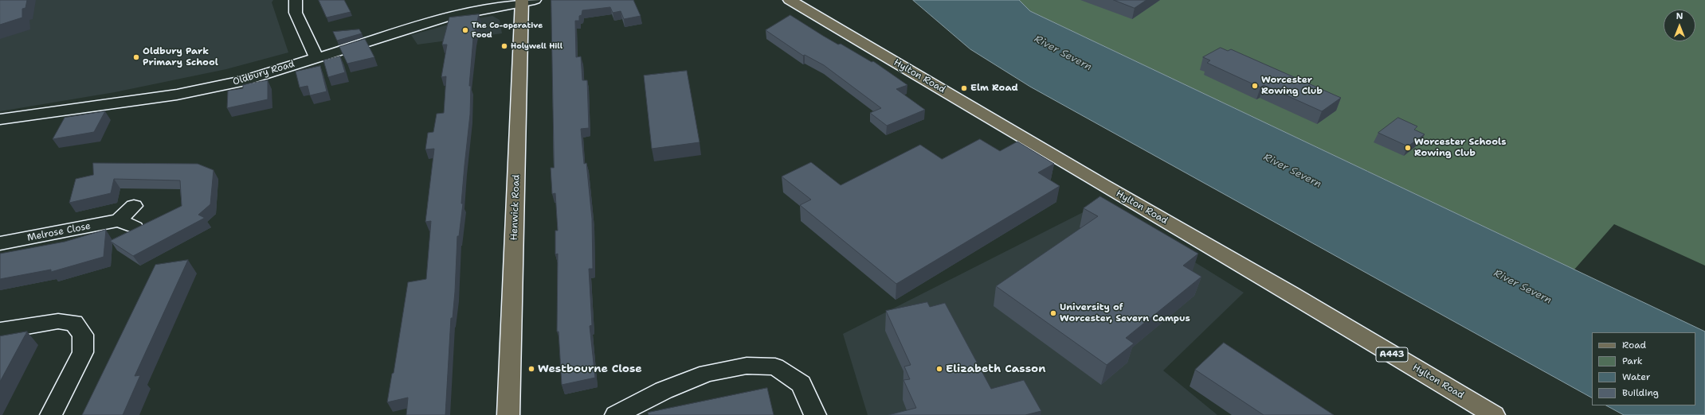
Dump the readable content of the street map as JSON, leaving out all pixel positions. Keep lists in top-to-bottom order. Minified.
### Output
{"streets":{"main road":["Hylton Road","Henwick Road","A443"],"street":["Oldbury Road","Melrose Close"]},"crossings":[["Oldbury Road","Henwick Road"]],"water":["River Severn"],"places":["The Co-operative Food","Holywell Hill","Oldbury Park Primary School","Worcester Rowing Club","Elm Road","Worcester Schools Rowing Club","University of Worcester, Severn Campus","Westbourne Close","Elizabeth Casson"],"legend":["Road","Park","Water","Building"],"north":"top"}
